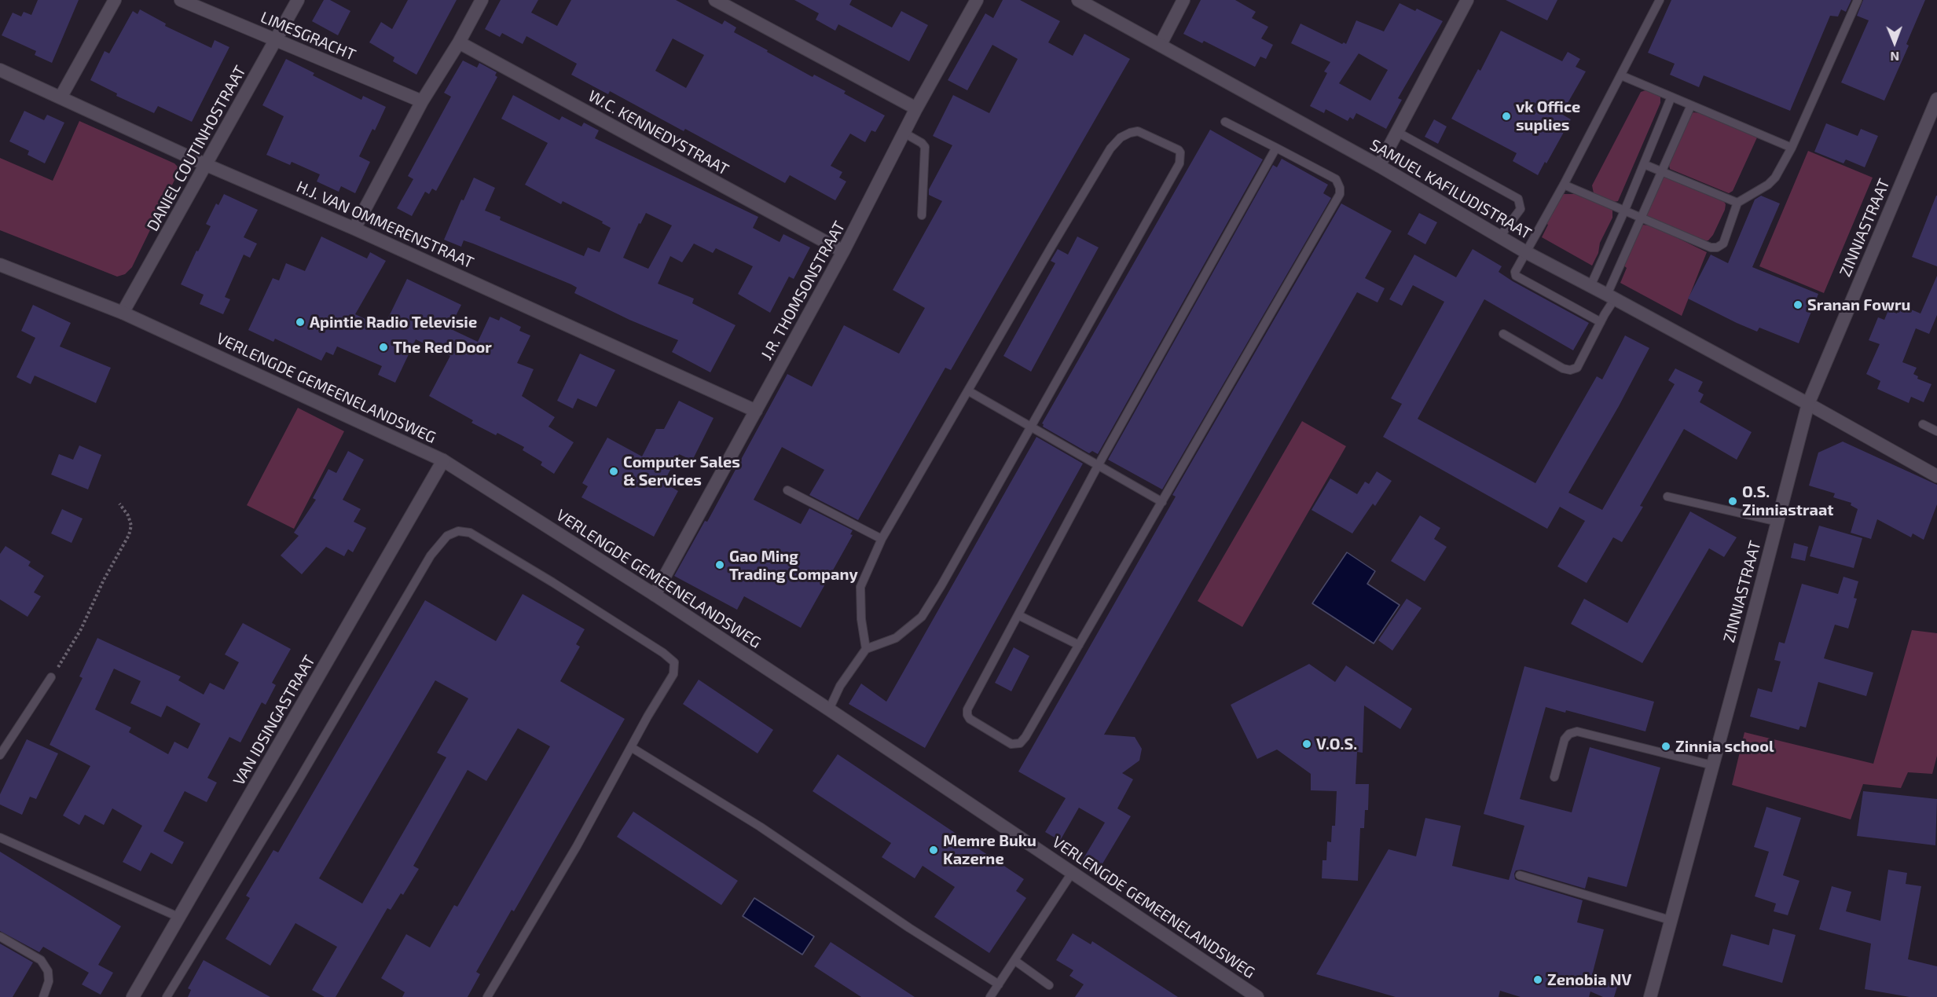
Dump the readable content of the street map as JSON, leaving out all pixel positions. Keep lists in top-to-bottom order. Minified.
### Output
{"streets":{"street":["LIMESGRACHT","W.C. KENNEDYSTRAAT","DANIEL COUTINHOSTRAAT","SAMUEL KAFILUDISTRAAT","H.J. VAN OMMERENSTRAAT","ZINNIASTRAAT","J.R. THOMSONSTRAAT","VERLENGDE GEMEENELANDSWEG","VAN IDSINGASTRAAT"]},"crossings":[["LIMESGRACHT","DANIEL COUTINHOSTRAAT"],["W.C. KENNEDYSTRAAT","J.R. THOMSONSTRAAT"],["DANIEL COUTINHOSTRAAT","H.J. VAN OMMERENSTRAAT"],["DANIEL COUTINHOSTRAAT","VERLENGDE GEMEENELANDSWEG"],["SAMUEL KAFILUDISTRAAT","ZINNIASTRAAT"],["H.J. VAN OMMERENSTRAAT","J.R. THOMSONSTRAAT"],["J.R. THOMSONSTRAAT","VERLENGDE GEMEENELANDSWEG"],["VERLENGDE GEMEENELANDSWEG","VAN IDSINGASTRAAT"]],"places":["vk Office suplies","Sranan Fowru","Apintie Radio Televisie","The Red Door","Computer Sales & Services","O.S. Zinniastraat","Gao Ming Trading Company","V.O.S.","Zinnia school","Memre Buku Kazerne","Zenobia NV"],"north":"bottom"}
